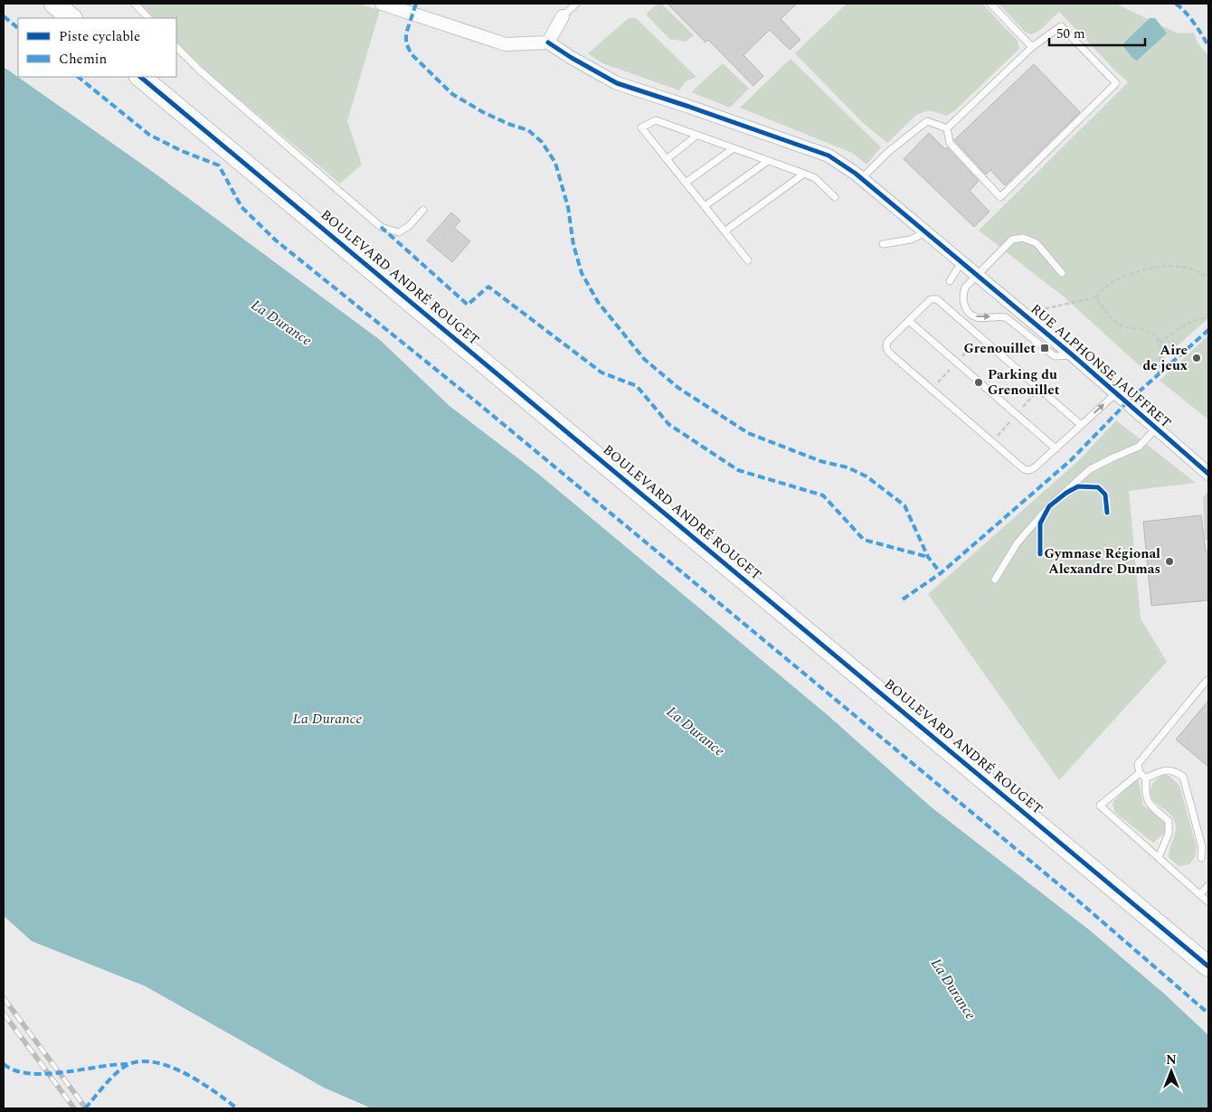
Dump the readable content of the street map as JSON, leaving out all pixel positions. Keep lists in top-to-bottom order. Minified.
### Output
{"streets":{"main road":["BOULEVARD ANDRÉ ROUGET"],"street":["RUE ALPHONSE JAUFFRET"]},"water":["La Durance"],"places":{"transit":["Grenouillet"],"other":["Aire de jeux","Parking du Grenouillet","Gymnase Régional Alexandre Dumas"]},"legend":["Piste cyclable","Chemin"],"scale_bar":"50 m","north":"top"}
